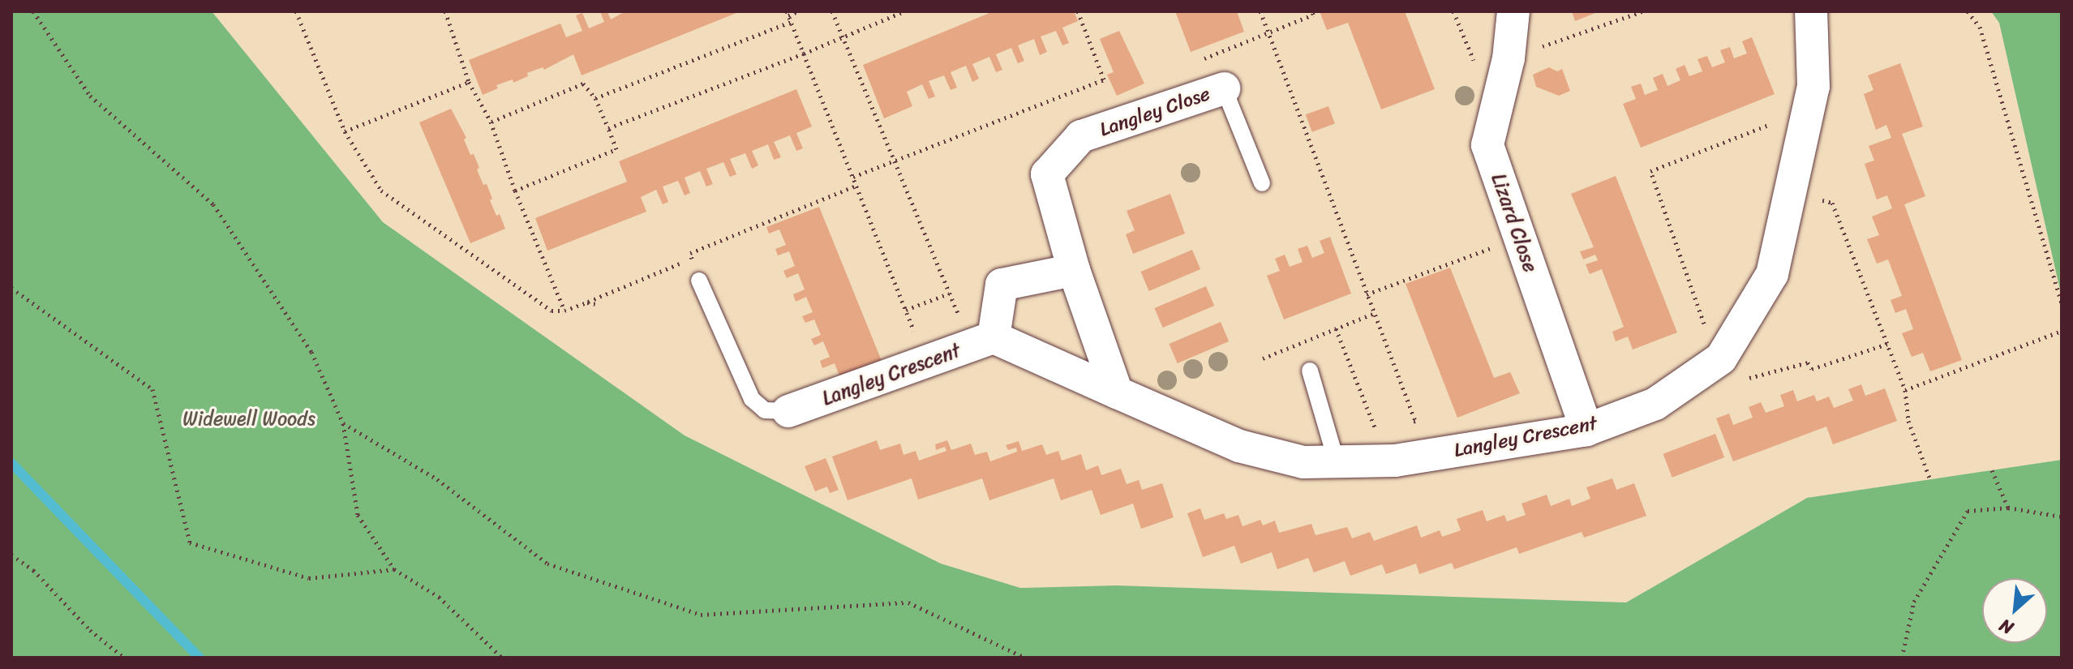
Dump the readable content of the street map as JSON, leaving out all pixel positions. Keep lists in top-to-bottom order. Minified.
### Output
{"streets":{"street":["Langley Close","Lizard Close","Langley Crescent"]},"crossings":[["Lizard Close","Langley Crescent"]],"parks":["Widewell Woods"],"north":"bottom left"}
